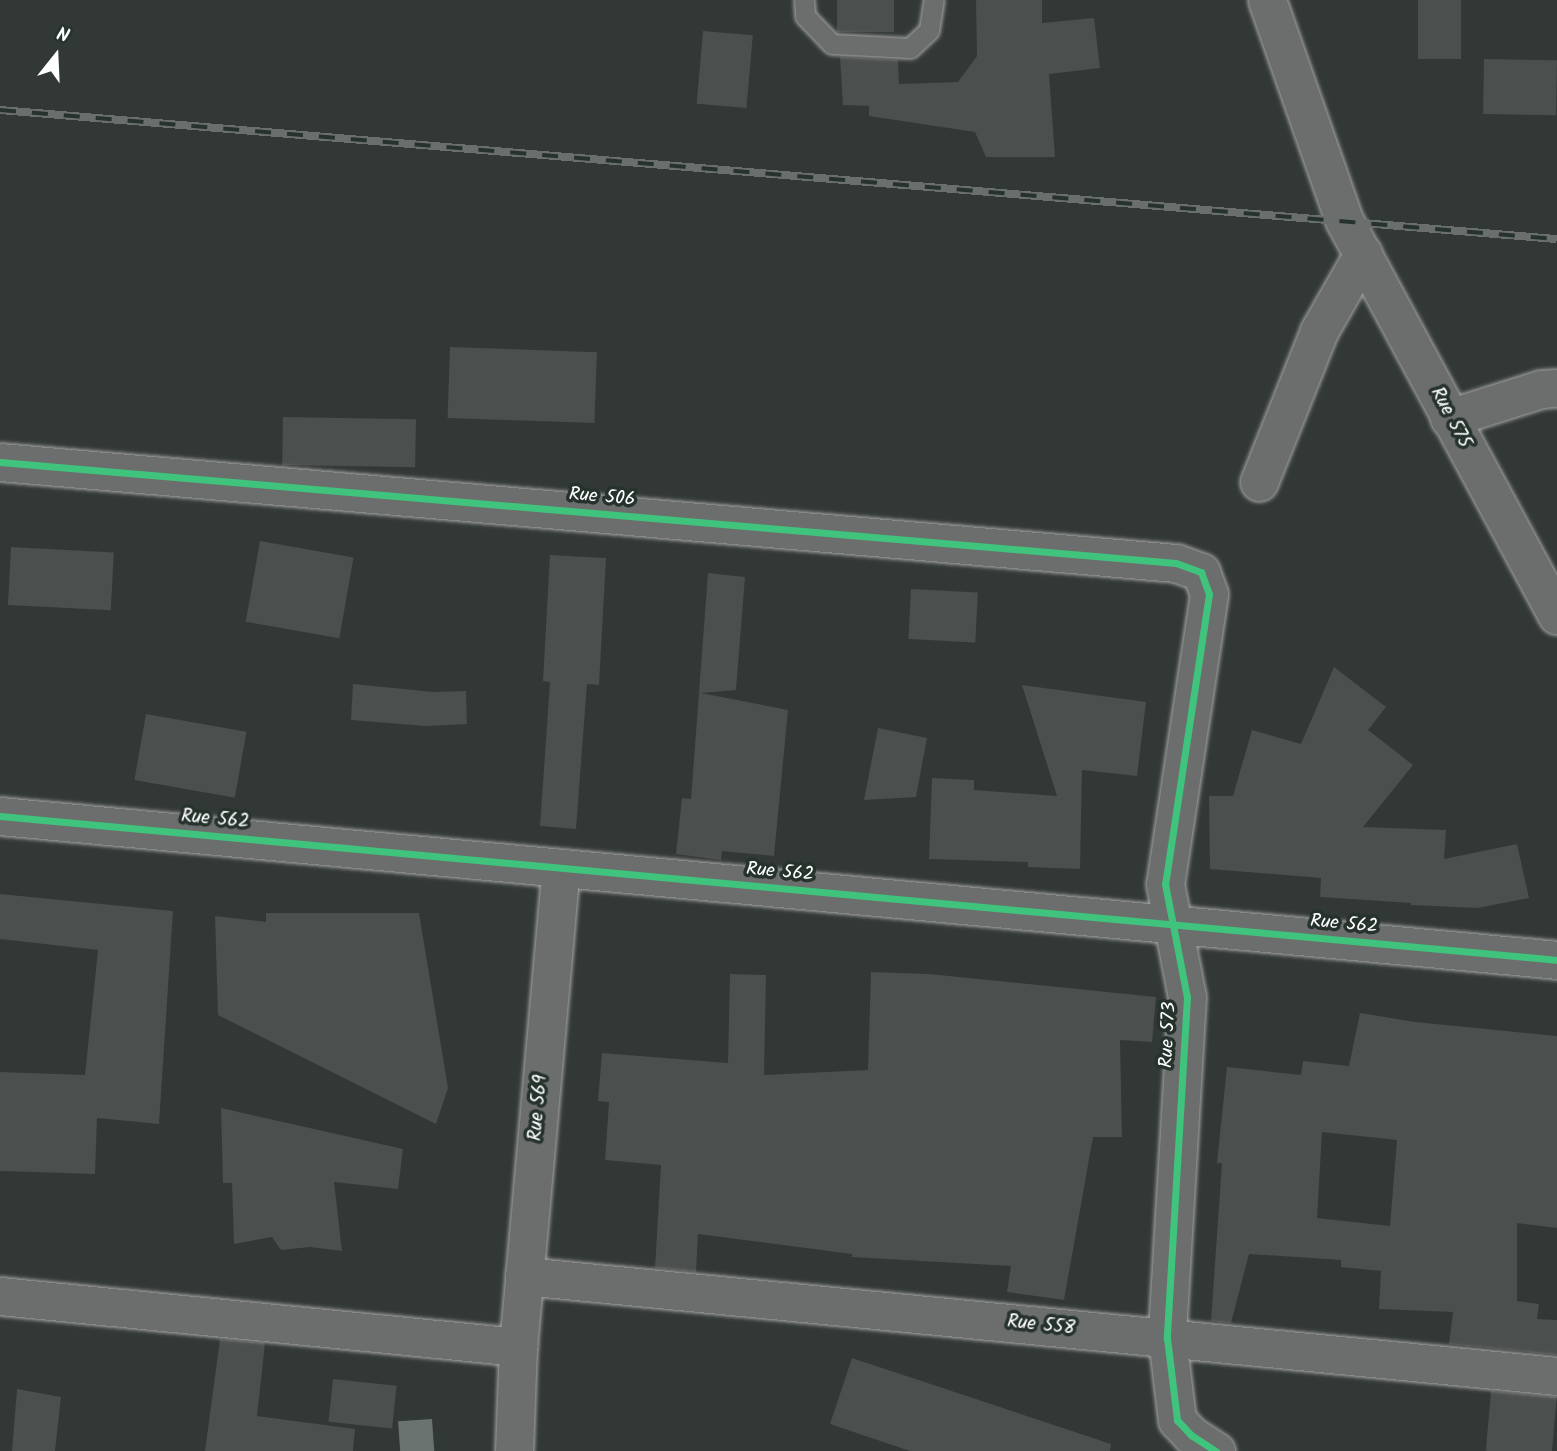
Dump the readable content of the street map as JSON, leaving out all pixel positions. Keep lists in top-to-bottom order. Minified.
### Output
{"streets":{"street":["Rue 575","Rue 506","Rue 562","Rue 573","Rue 569","Rue 558"]},"crossings":[["Rue 506","Rue 573"],["Rue 562","Rue 573"],["Rue 562","Rue 569"],["Rue 573","Rue 558"],["Rue 569","Rue 558"]],"north":"top"}
